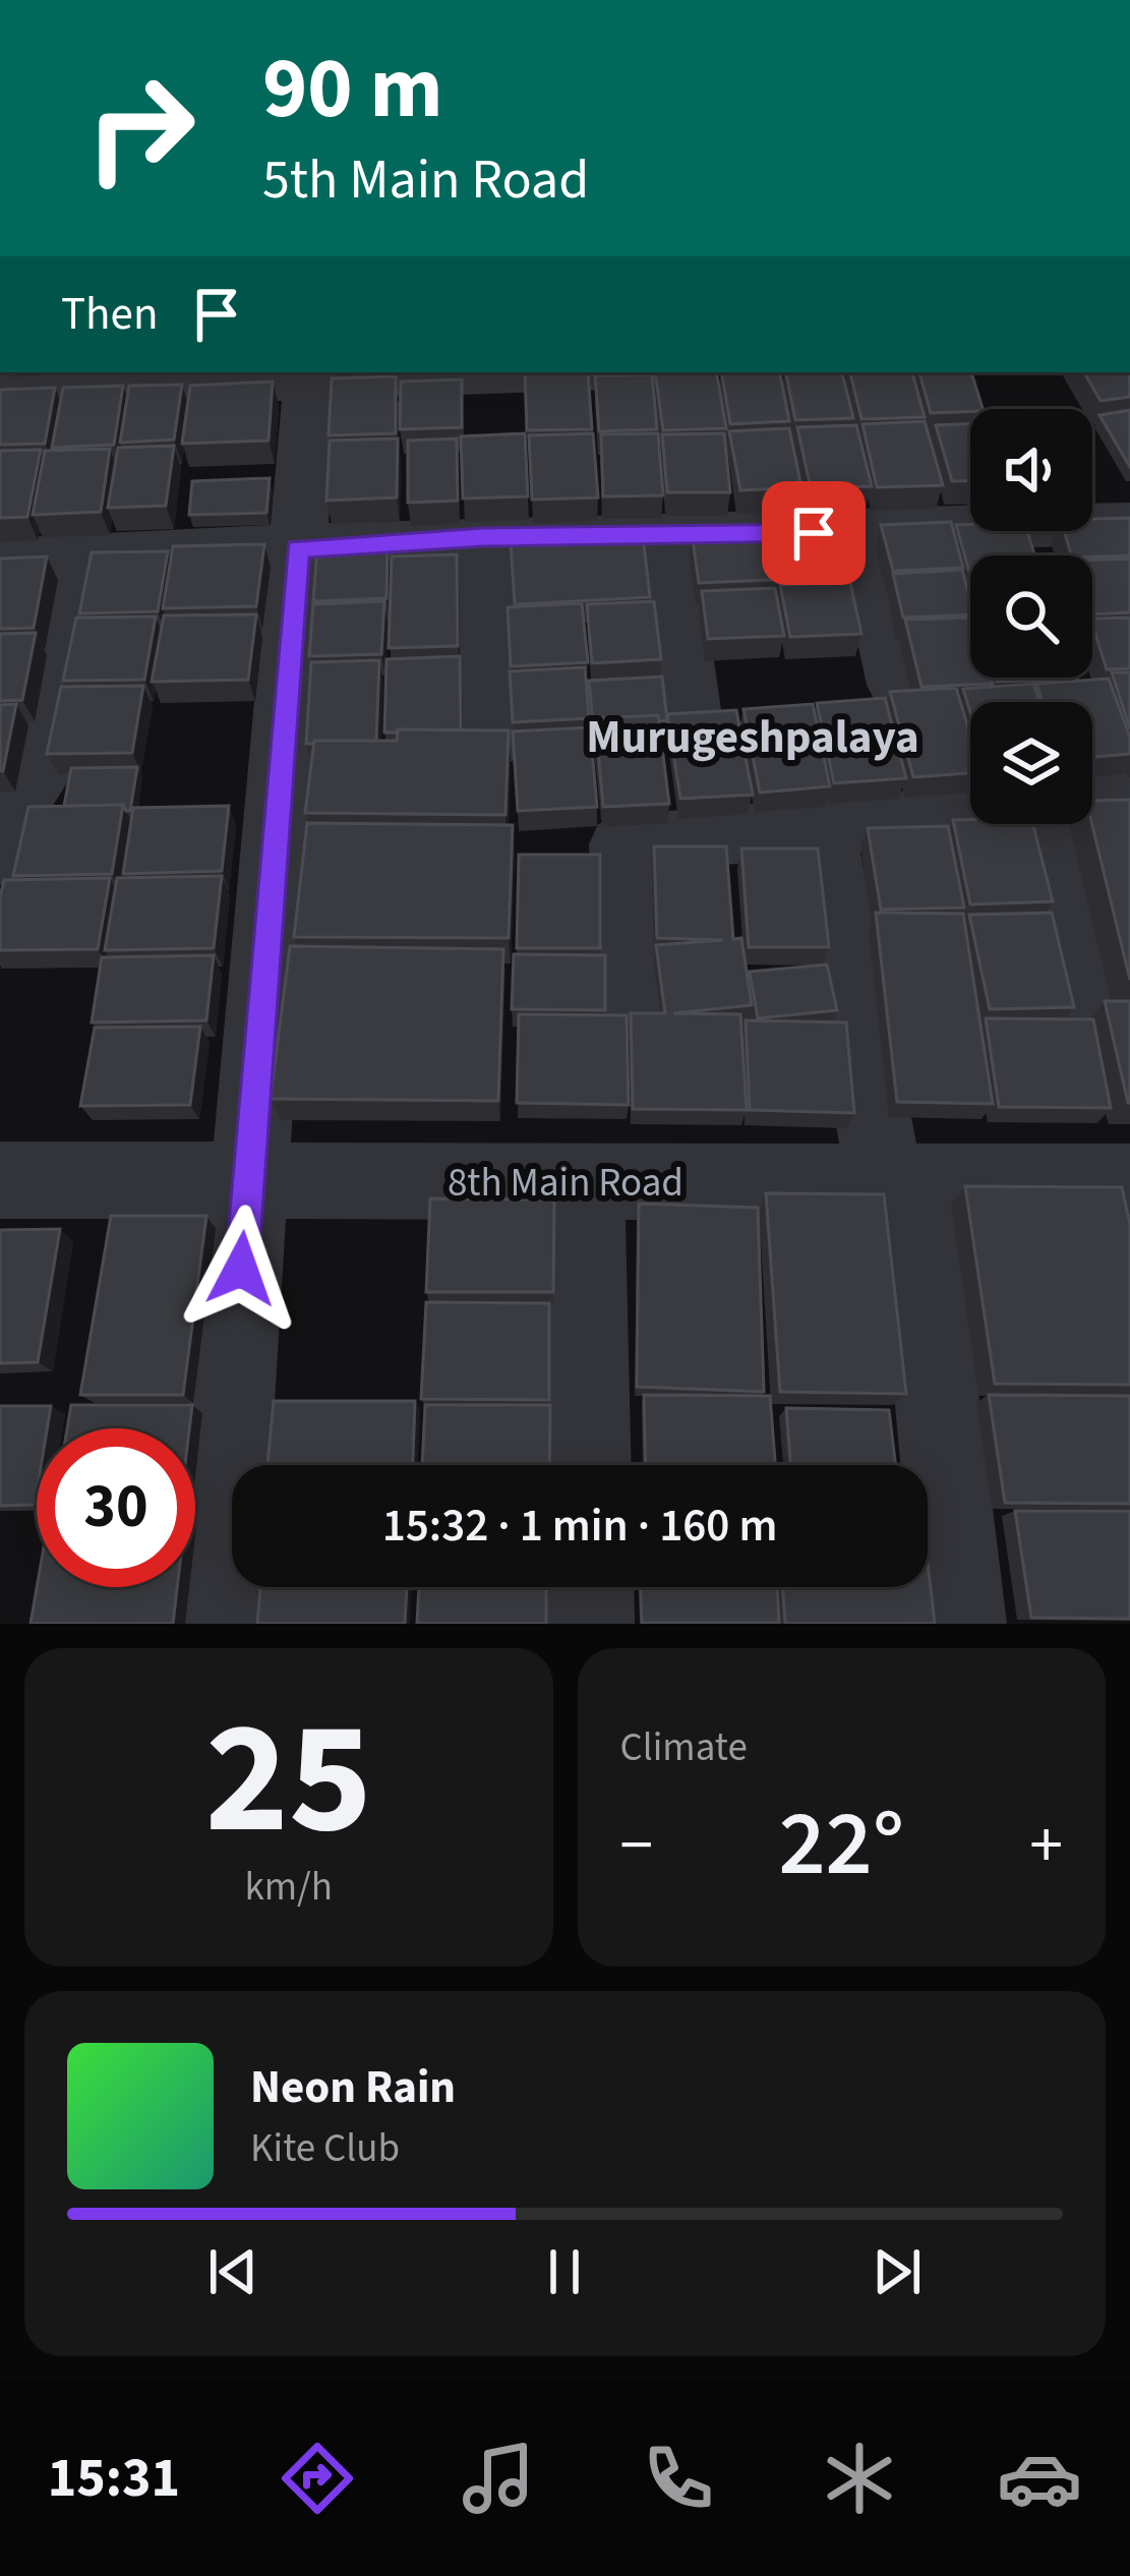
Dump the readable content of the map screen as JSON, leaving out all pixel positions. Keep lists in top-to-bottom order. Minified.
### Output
{"streets":{"street":["8th Main Road"]},"districts":["Murugeshpalaya"],"page":{"turn":["90 m","5th Main Road"],"then":"Then","limit":"30","trip":"15:32 · 1 min · 160 m","tile":[["25","km/h"],"Climate"],"heat":["−","22°","+"],"song":["Neon Rain","Kite Club"],"tabs":"15:31"}}
